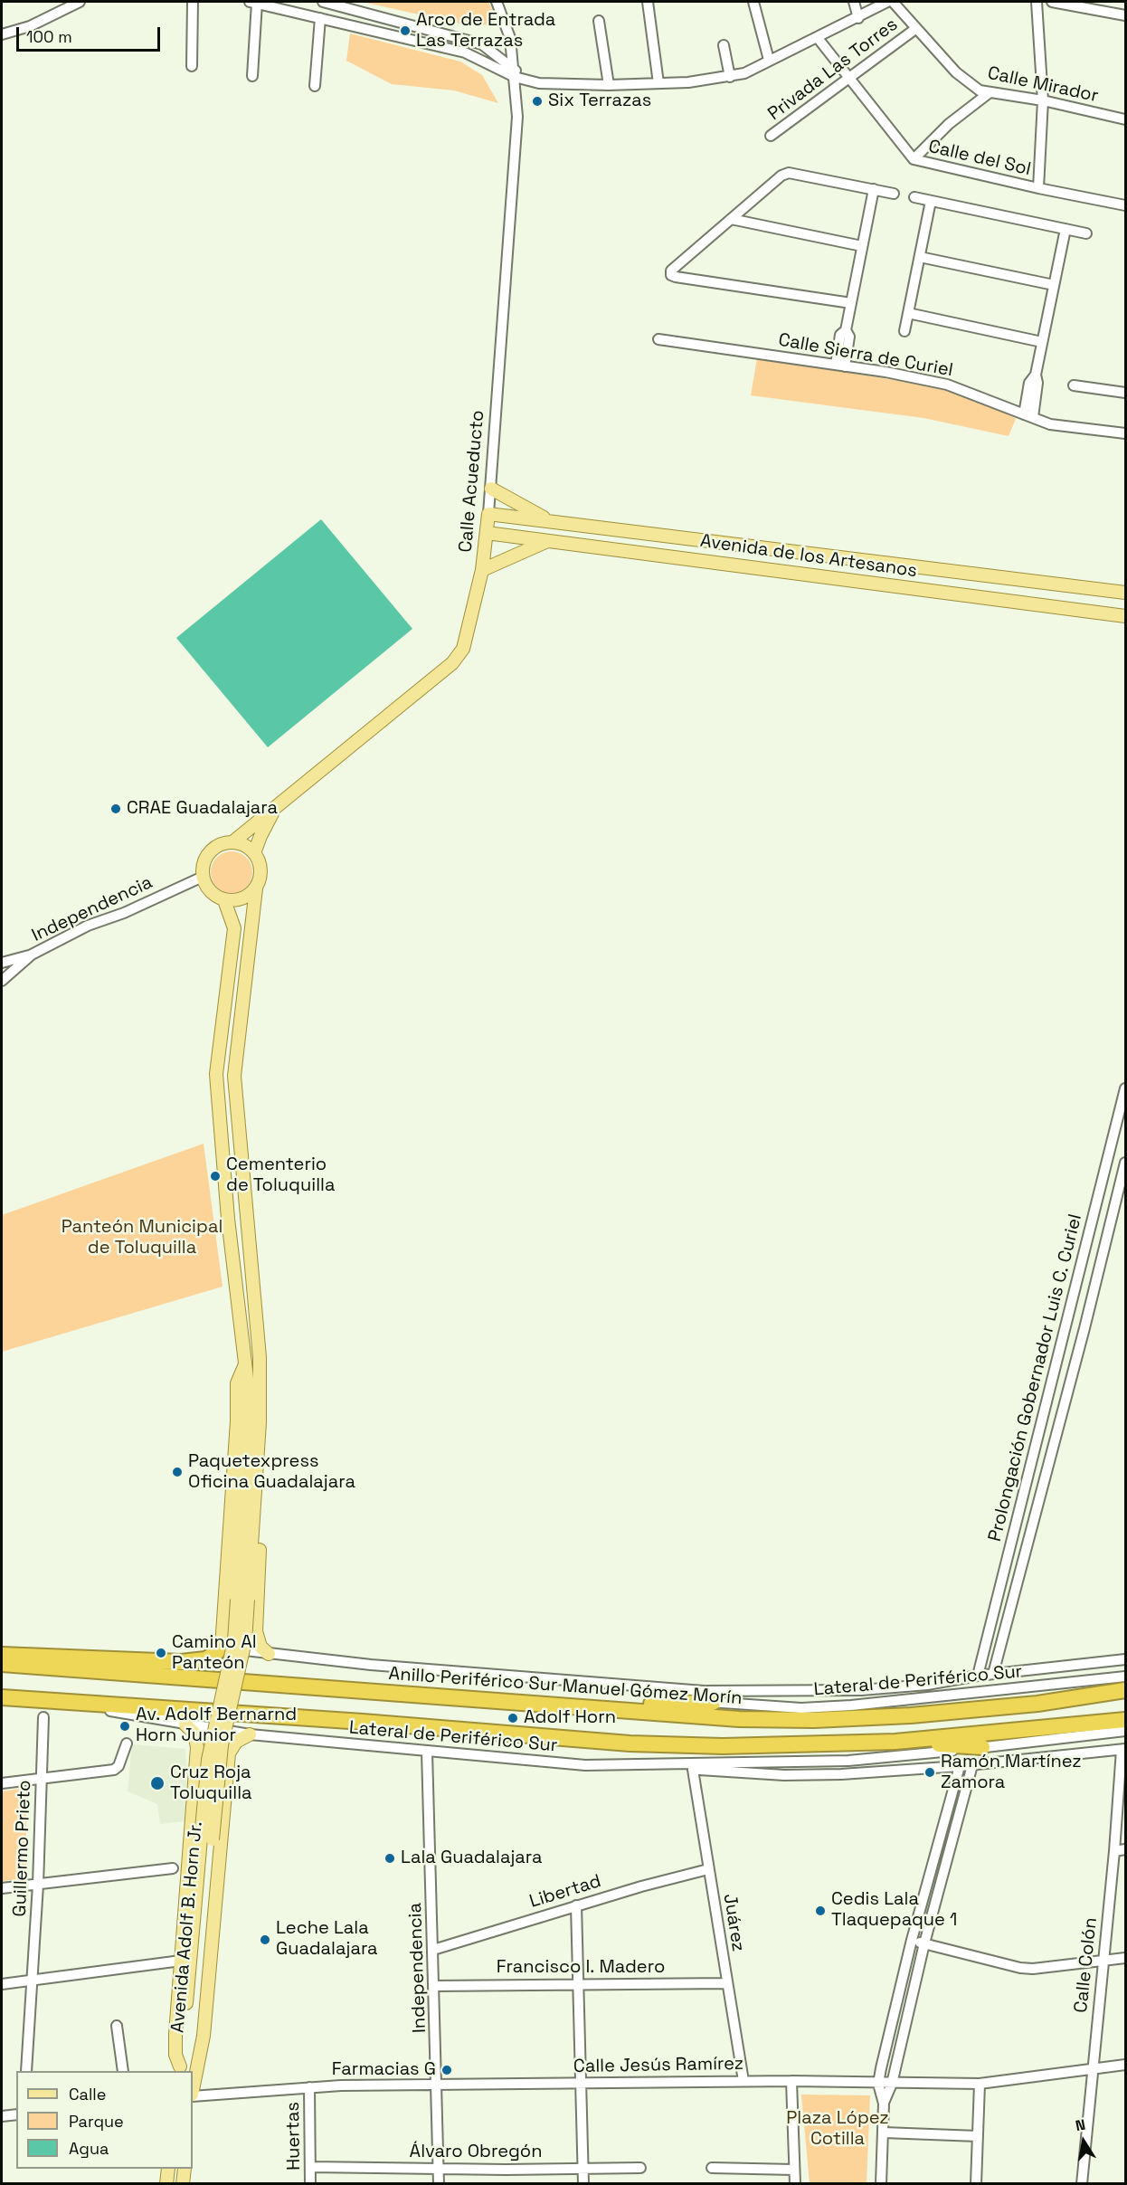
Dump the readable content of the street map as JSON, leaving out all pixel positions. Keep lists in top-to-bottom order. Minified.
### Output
{"streets":{"highway":["Anillo Periférico Sur Manuel Gómez Morín"],"main road":["Calle Acueducto","Avenida de los Artesanos","Avenida Adolf B. Horn Jr."],"street":["Privada Las Torres","Calle Mirador","Calle del Sol","Calle Sierra de Curiel","Independencia","Prolongación Gobernador Luis C. Curiel","Lateral de Periférico Sur","Guillermo Prieto","Libertad","Juárez","Calle Colón","Francisco I. Madero","Calle Jesús Ramírez","Huertas","Álvaro Obregón"]},"crossings":[["Privada Las Torres","Calle Mirador"],["Privada Las Torres","Calle del Sol"],["Calle Acueducto","Avenida de los Artesanos"],["Calle Acueducto","Independencia"],["Calle Acueducto","Avenida Adolf B. Horn Jr."],["Independencia","Lateral de Periférico Sur"],["Independencia","Libertad"],["Independencia","Avenida Adolf B. Horn Jr."],["Independencia","Francisco I. Madero"],["Independencia","Calle Jesús Ramírez"],["Independencia","Álvaro Obregón"],["Libertad","Juárez"],["Juárez","Francisco I. Madero"],["Juárez","Calle Jesús Ramírez"],["Calle Colón","Calle Jesús Ramírez"],["Calle Jesús Ramírez","Huertas"],["Huertas","Álvaro Obregón"]],"parks":["Panteón Municipal de Toluquilla","Plaza López Cotilla"],"places":["Arco de Entrada Las Terrazas","Six Terrazas","CRAE Guadalajara","Cementerio de Toluquilla","Paquetexpress Oficina Guadalajara","Camino Al Panteón","Adolf Horn","Av. Adolf Bernarnd Horn Junior","Ramón Martínez Zamora","Cruz Roja Toluquilla","Lala Guadalajara","Cedis Lala Tlaquepaque 1","Leche Lala Guadalajara","Farmacias G"],"legend":["Calle","Parque","Agua"],"scale_bar":"100 m","north":"top"}
